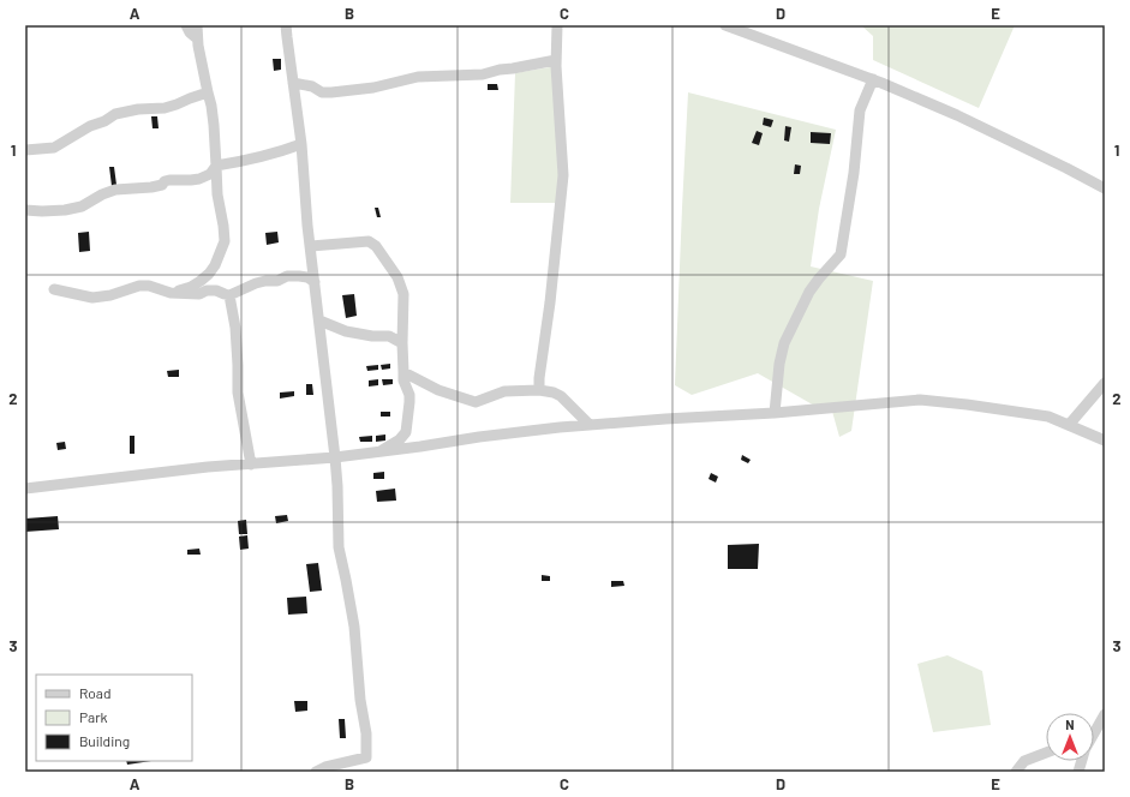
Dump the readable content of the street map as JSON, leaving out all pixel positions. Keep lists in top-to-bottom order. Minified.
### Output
{"legend":["Road","Park","Building"],"north":"top","grid":{"columns":["A","B","C","D","E"],"rows":["1","2","3"]}}
